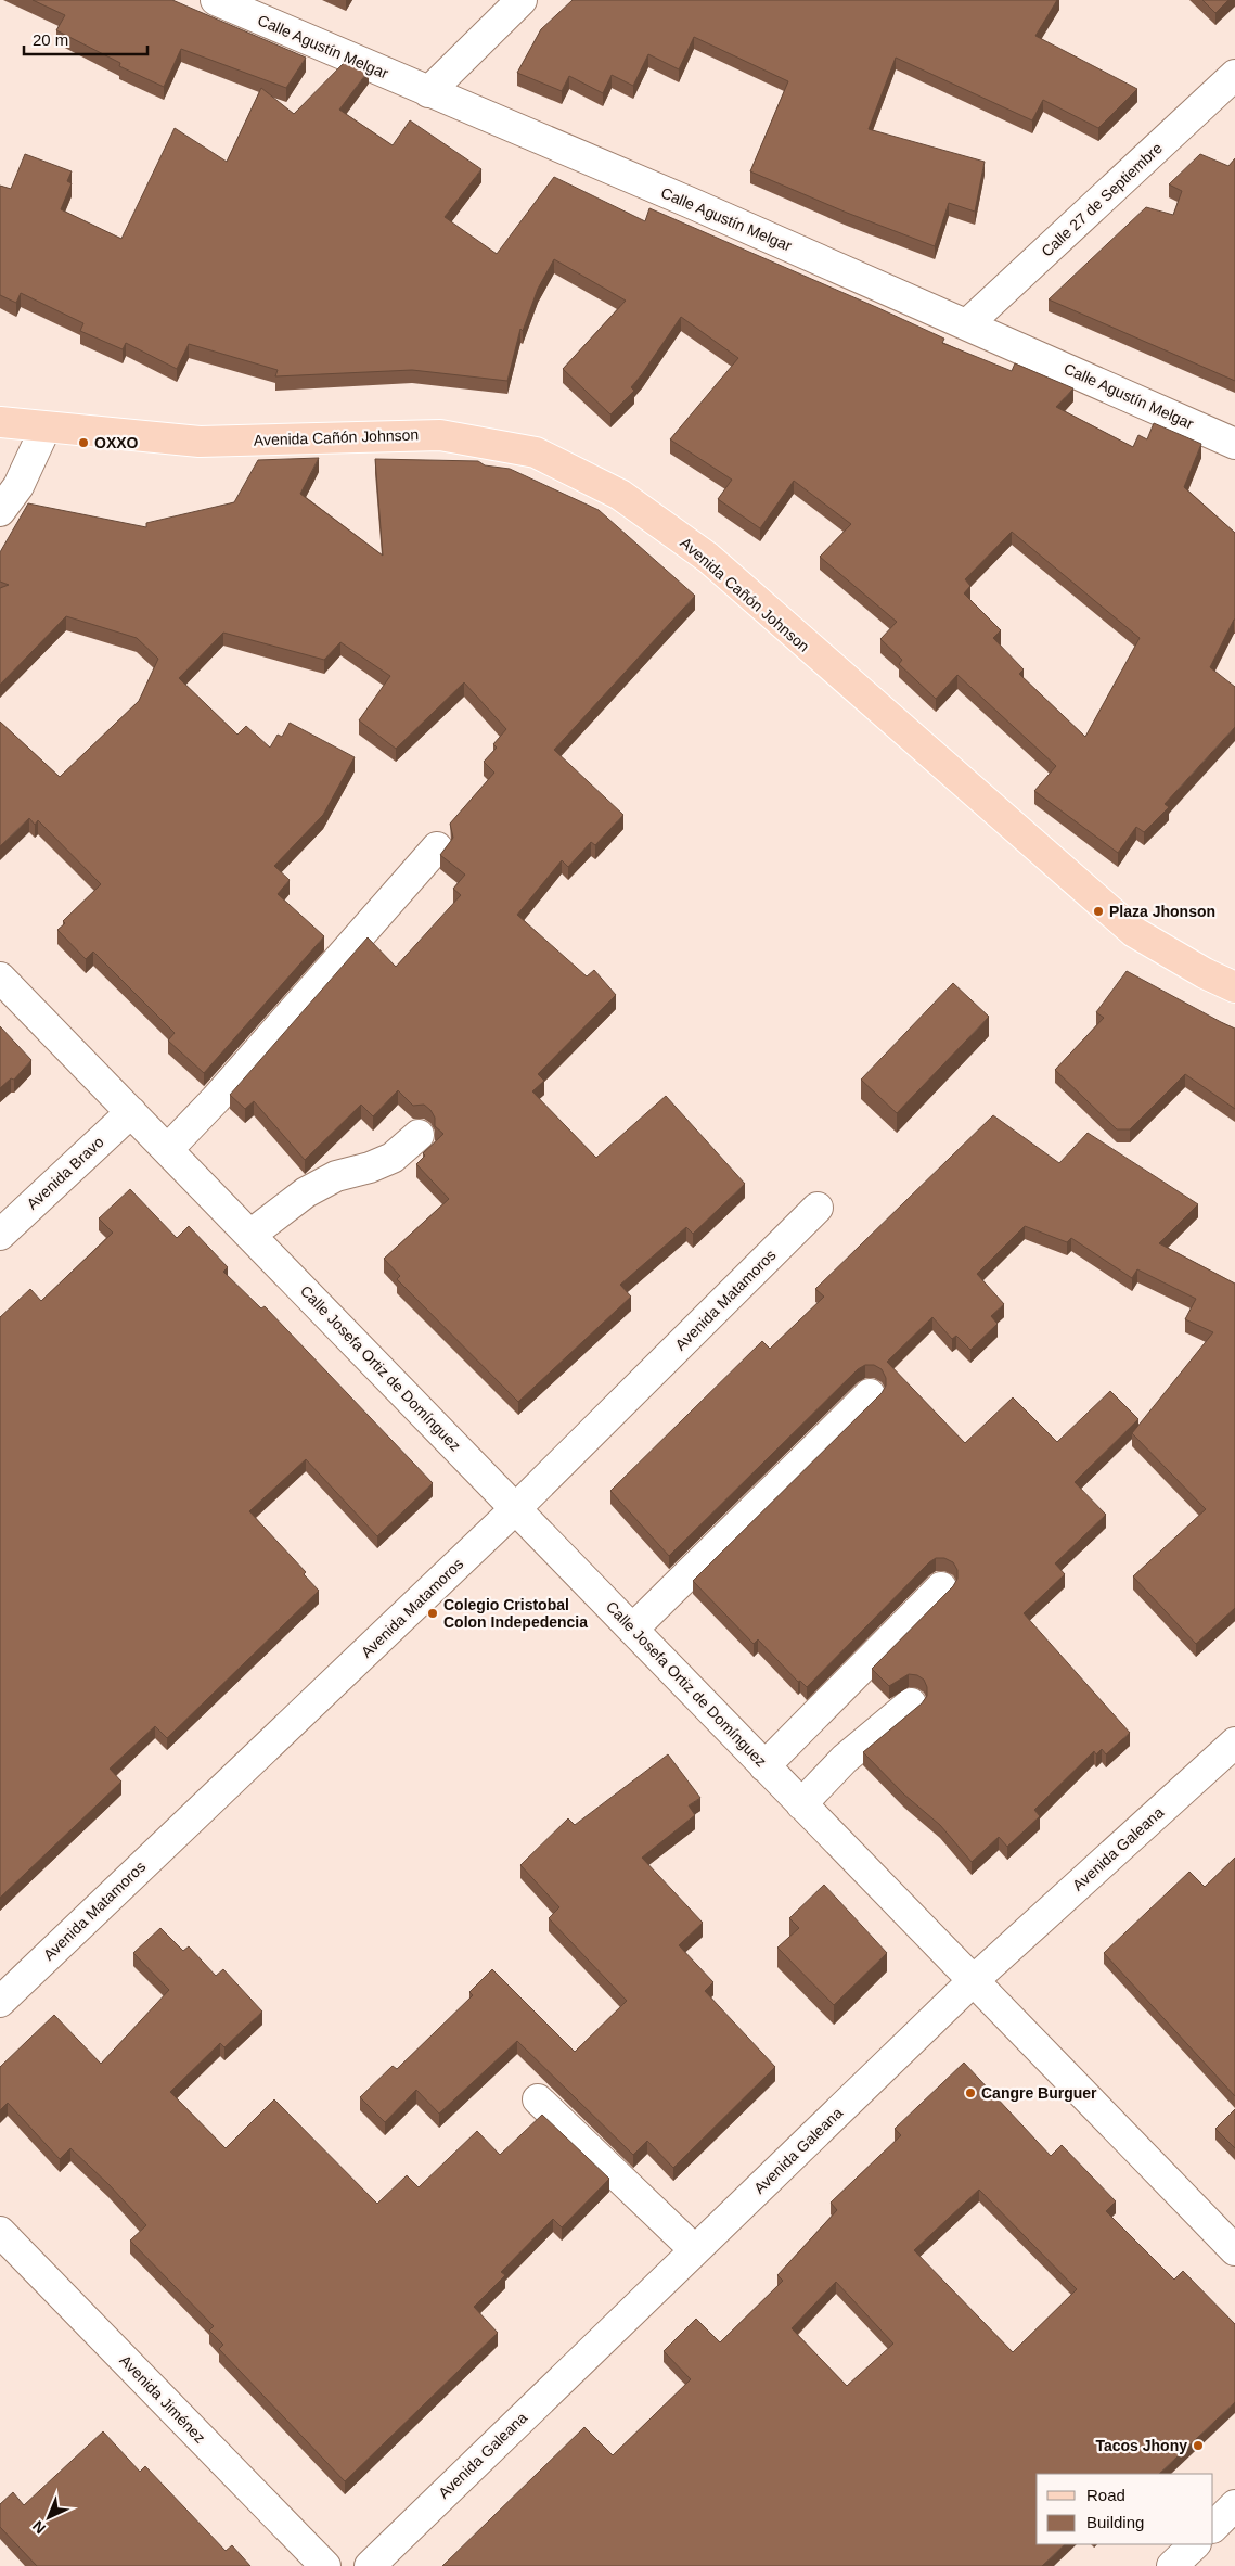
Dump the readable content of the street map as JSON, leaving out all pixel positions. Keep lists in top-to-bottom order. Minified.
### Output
{"streets":{"main road":["Avenida Cañón Johnson"],"street":["Calle Agustín Melgar","Calle 27 de Septiembre","Avenida Bravo","Avenida Matamoros","Calle Josefa Ortiz de Domínguez","Avenida Galeana","Avenida Jiménez"]},"crossings":[["Calle Agustín Melgar","Calle 27 de Septiembre"],["Avenida Bravo","Calle Josefa Ortiz de Domínguez"],["Avenida Matamoros","Calle Josefa Ortiz de Domínguez"],["Calle Josefa Ortiz de Domínguez","Avenida Galeana"]],"places":["OXXO","Plaza Jhonson","Colegio Cristobal Colon Indepedencia","Cangre Burguer","Tacos Jhony"],"legend":["Road","Building"],"scale_bar":"20 m","north":"bottom left"}
